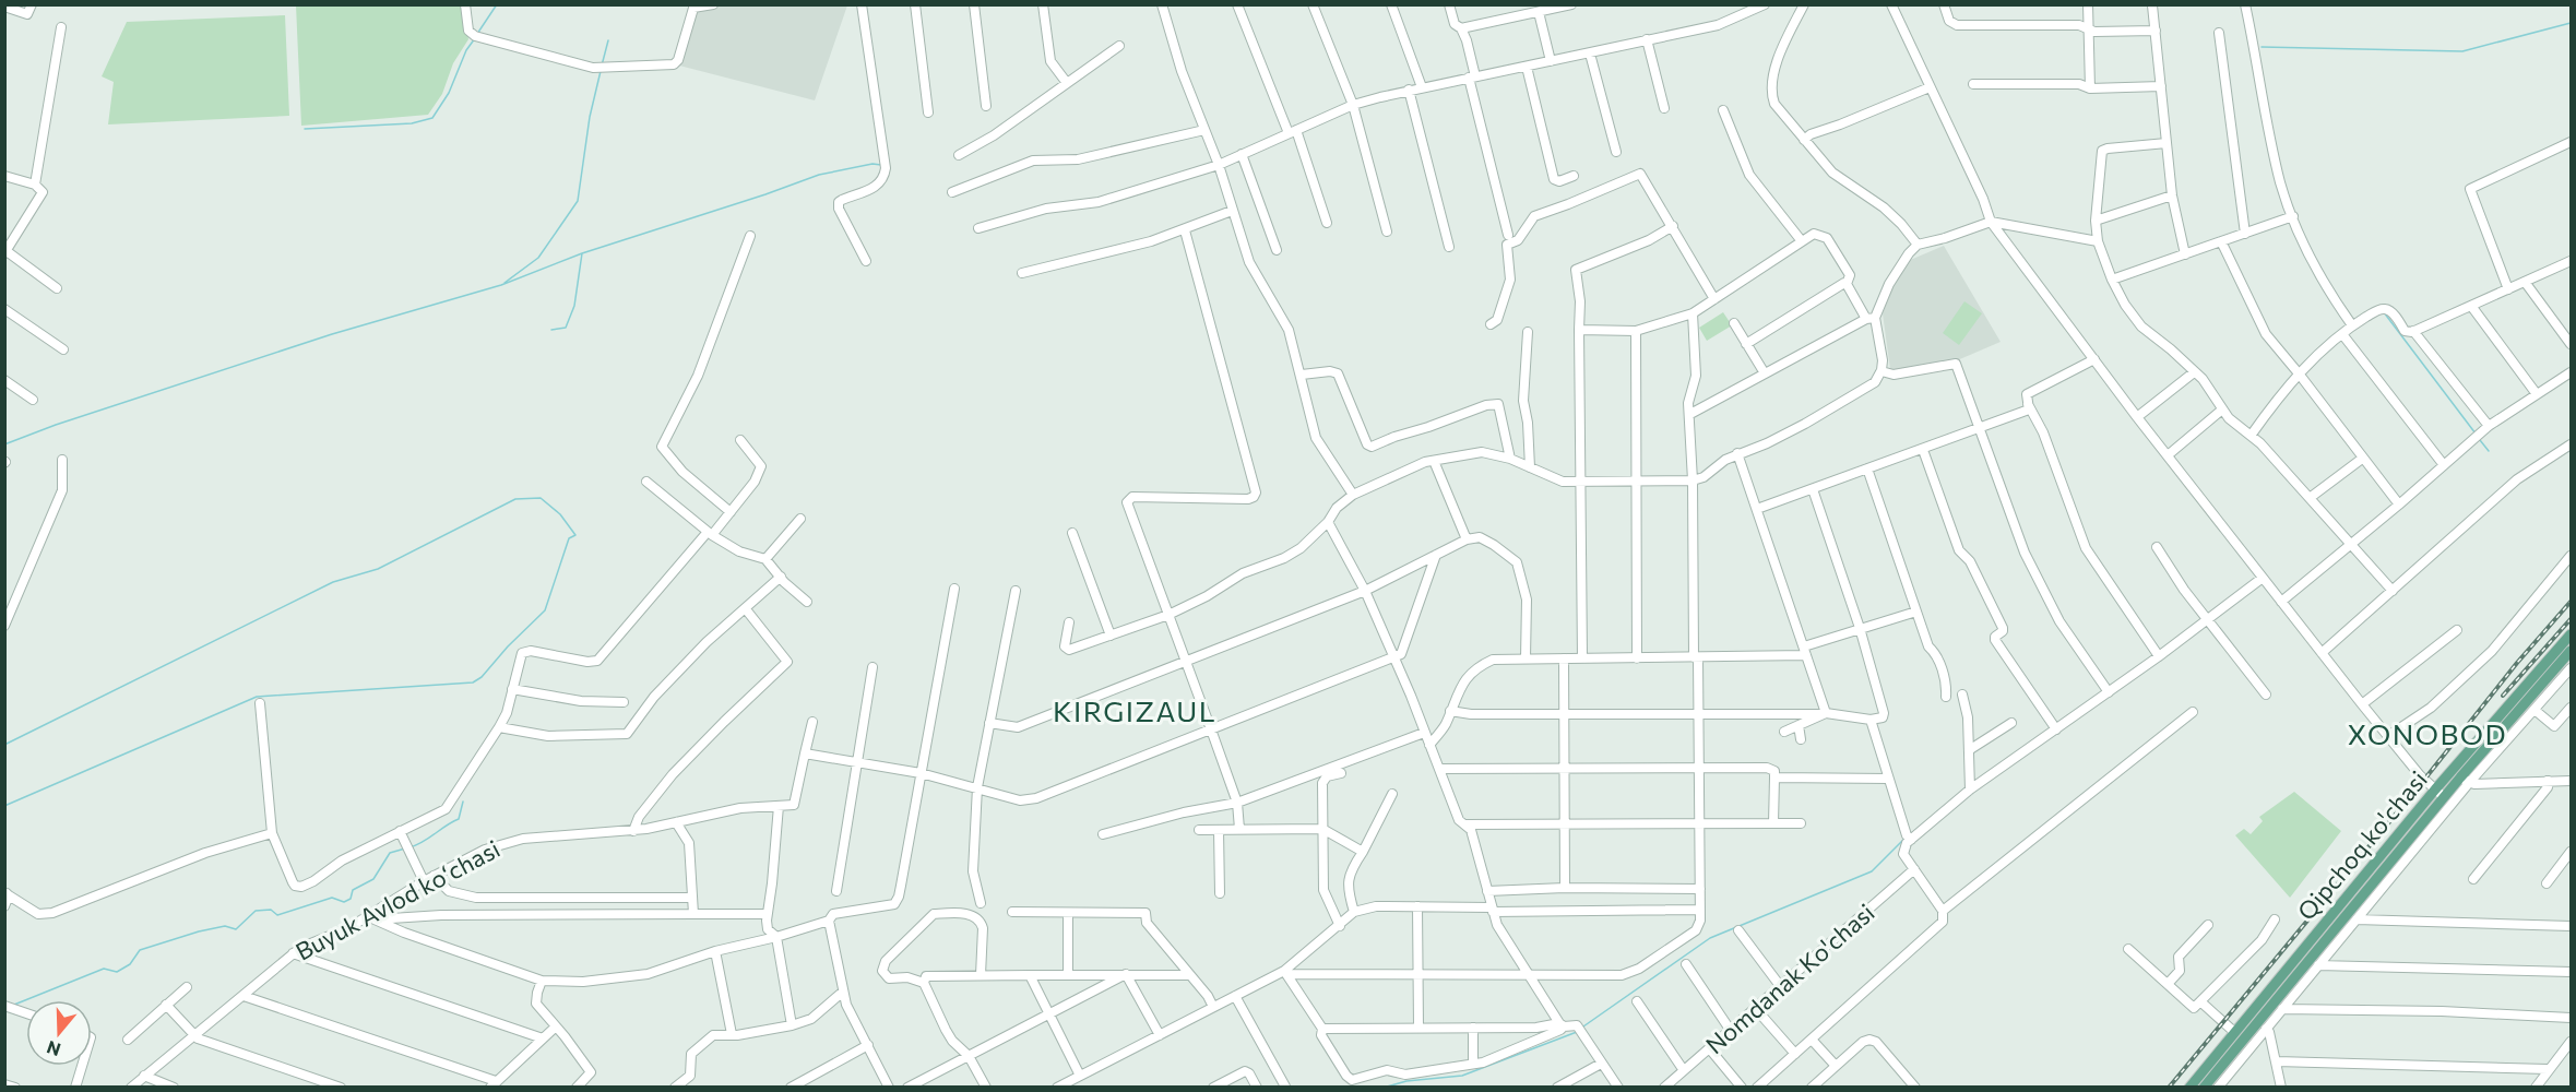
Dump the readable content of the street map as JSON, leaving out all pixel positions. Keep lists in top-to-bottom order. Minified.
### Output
{"streets":{"main road":["Qipchoq ko'chasi"],"street":["Buyuk Avlod koʻchasi","Nomdanak Ko'chasi"]},"districts":["KIRGIZAUL","XONOBOD"],"north":"bottom"}
